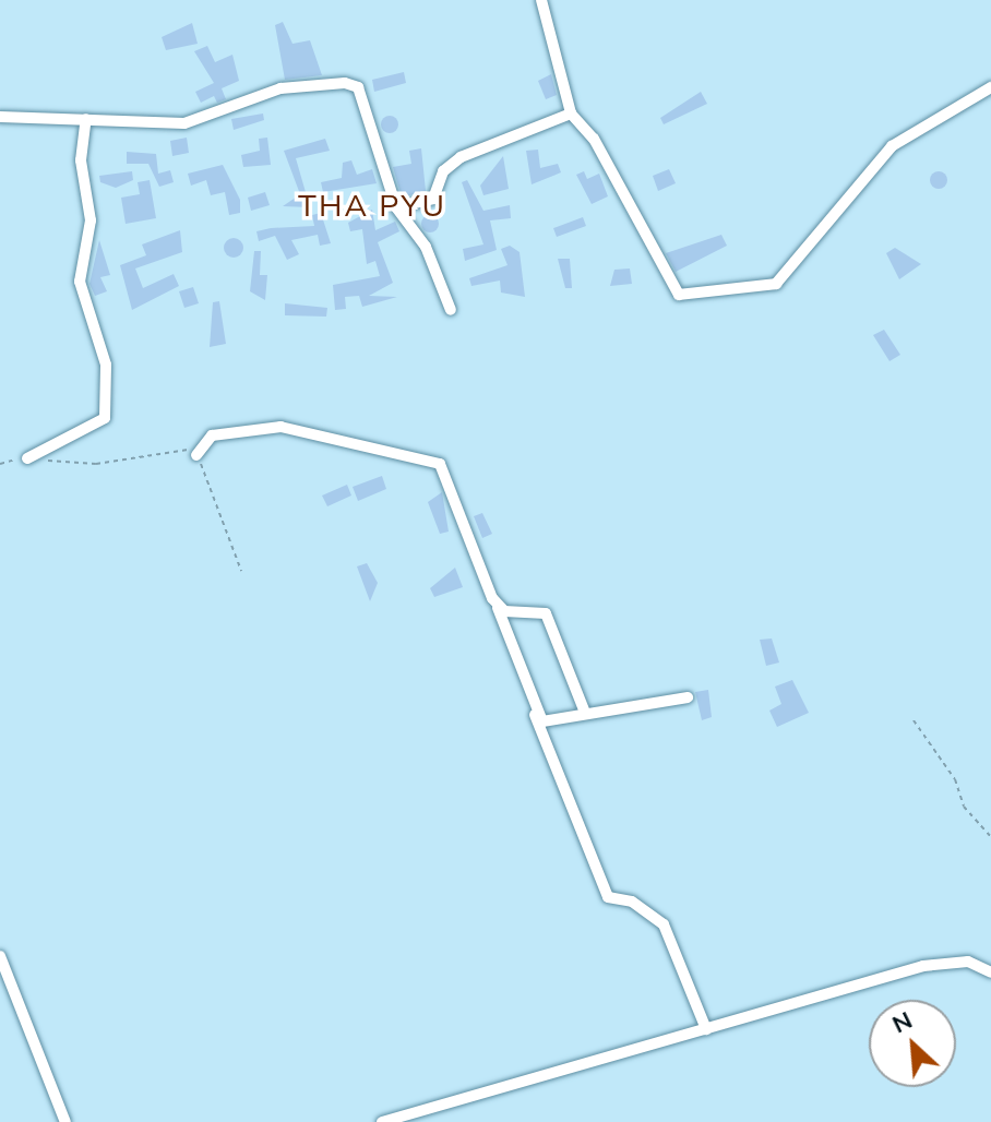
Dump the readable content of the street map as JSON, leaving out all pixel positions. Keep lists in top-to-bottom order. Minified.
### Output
{"districts":["THA PYU"],"north":"top left"}
